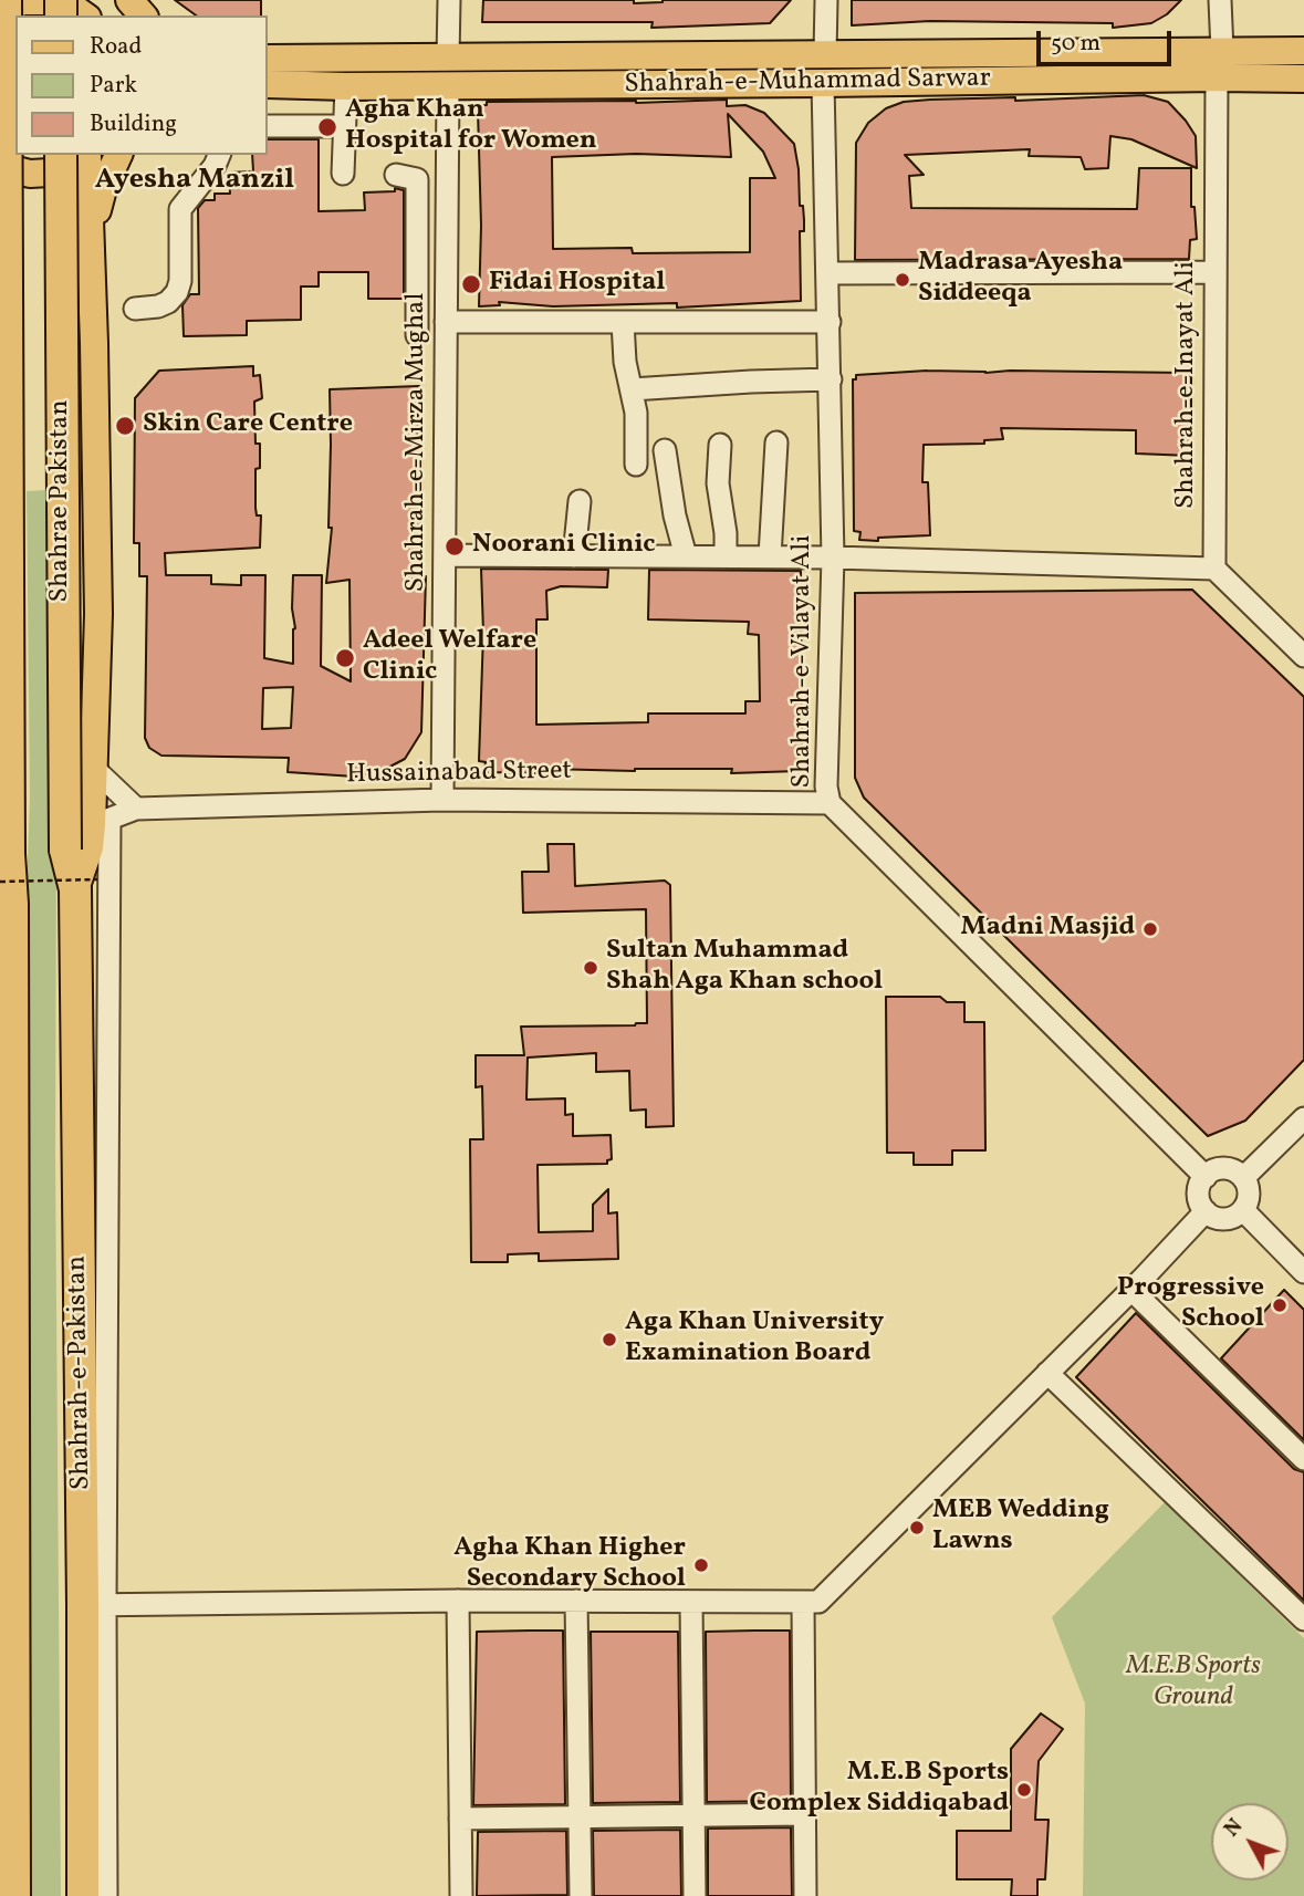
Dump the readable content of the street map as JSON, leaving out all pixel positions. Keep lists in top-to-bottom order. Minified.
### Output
{"streets":{"highway":["Shahrae Pakistan","Shahrah-e-Pakistan"],"main road":["Shahrah-e-Muhammad Sarwar"],"street":["Shahrah-e-Inayat Ali","Shahrah-e-Mirza Mughal","Shahrah-e-Vilayat Ali","Hussainabad Street"]},"crossings":[["Shahrah-e-Muhammad Sarwar","Shahrah-e-Inayat Ali"],["Shahrah-e-Muhammad Sarwar","Shahrah-e-Mirza Mughal"],["Shahrah-e-Muhammad Sarwar","Shahrah-e-Vilayat Ali"],["Shahrah-e-Mirza Mughal","Hussainabad Street"],["Shahrae Pakistan","Shahrah-e-Pakistan"],["Shahrah-e-Vilayat Ali","Hussainabad Street"]],"districts":["Ayesha Manzil"],"parks":["M.E.B Sports Ground"],"places":["Agha Khan Hospital for Women","Madrasa Ayesha Siddeeqa","Fidai Hospital","Skin Care Centre","Noorani Clinic","Adeel Welfare Clinic","Madni Masjid","Sultan Muhammad Shah Aga Khan school","Progressive School","Aga Khan University Examination Board","MEB Wedding Lawns","Agha Khan Higher Secondary School","M.E.B Sports Complex Siddiqabad"],"legend":["Road","Park","Building"],"scale_bar":"50 m","north":"top left"}
